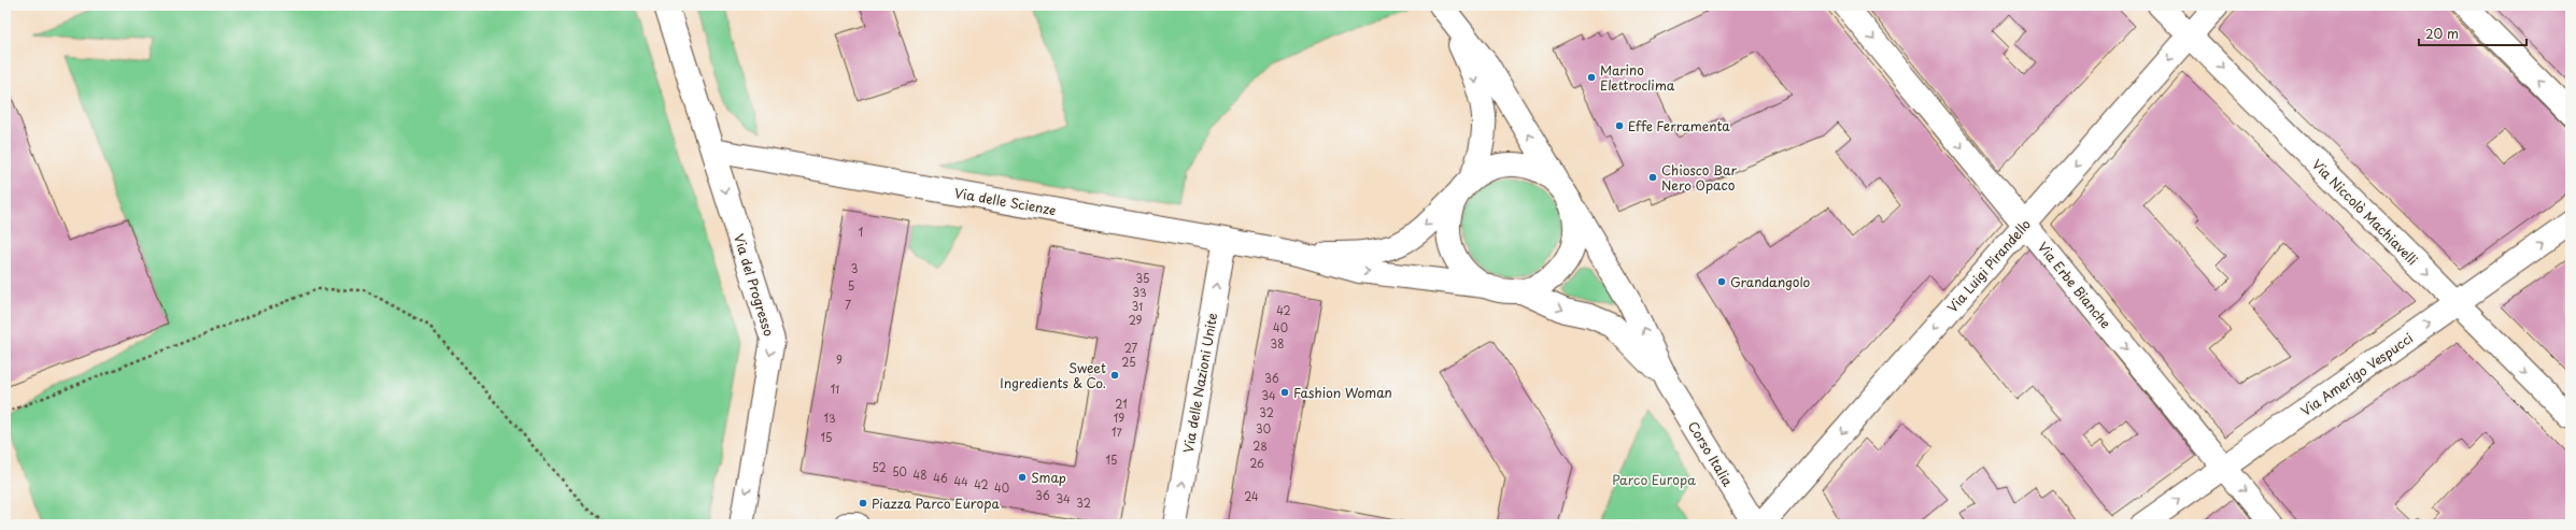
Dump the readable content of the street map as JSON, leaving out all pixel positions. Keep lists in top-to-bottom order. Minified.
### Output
{"streets":{"street":["Via delle Scienze","Via Niccolò Machiavelli","Via Luigi Pirandello","Via del Progresso","Via Erbe Bianche","Via Amerigo Vespucci","Via delle Nazioni Unite","Corso Italia"]},"crossings":[["Via delle Scienze","Via del Progresso"],["Via delle Scienze","Via delle Nazioni Unite"],["Via Niccolò Machiavelli","Via Luigi Pirandello"],["Via Niccolò Machiavelli","Via Amerigo Vespucci"],["Via Luigi Pirandello","Via Erbe Bianche"],["Via Erbe Bianche","Via Amerigo Vespucci"]],"one_way":["Via Niccolò Machiavelli","Via Luigi Pirandello","Via del Progresso","Via Erbe Bianche","Via Amerigo Vespucci","Via delle Nazioni Unite"],"parks":["Parco Europa"],"places":["Marino Elettroclima","Effe Ferramenta","Chiosco Bar Nero Opaco","Grandangolo","Sweet Ingredients & Co.","Fashion Woman","Smap","Piazza Parco Europa"],"house_numbers":["1","3","35","5","33","7","31","42","29","40","38","27","9","25","36","11","34","21","32","13","19","30","17","15","28","15","26","52","50","48","46","44","42","40","36","24","34","32"],"scale_bar":"20 m"}
